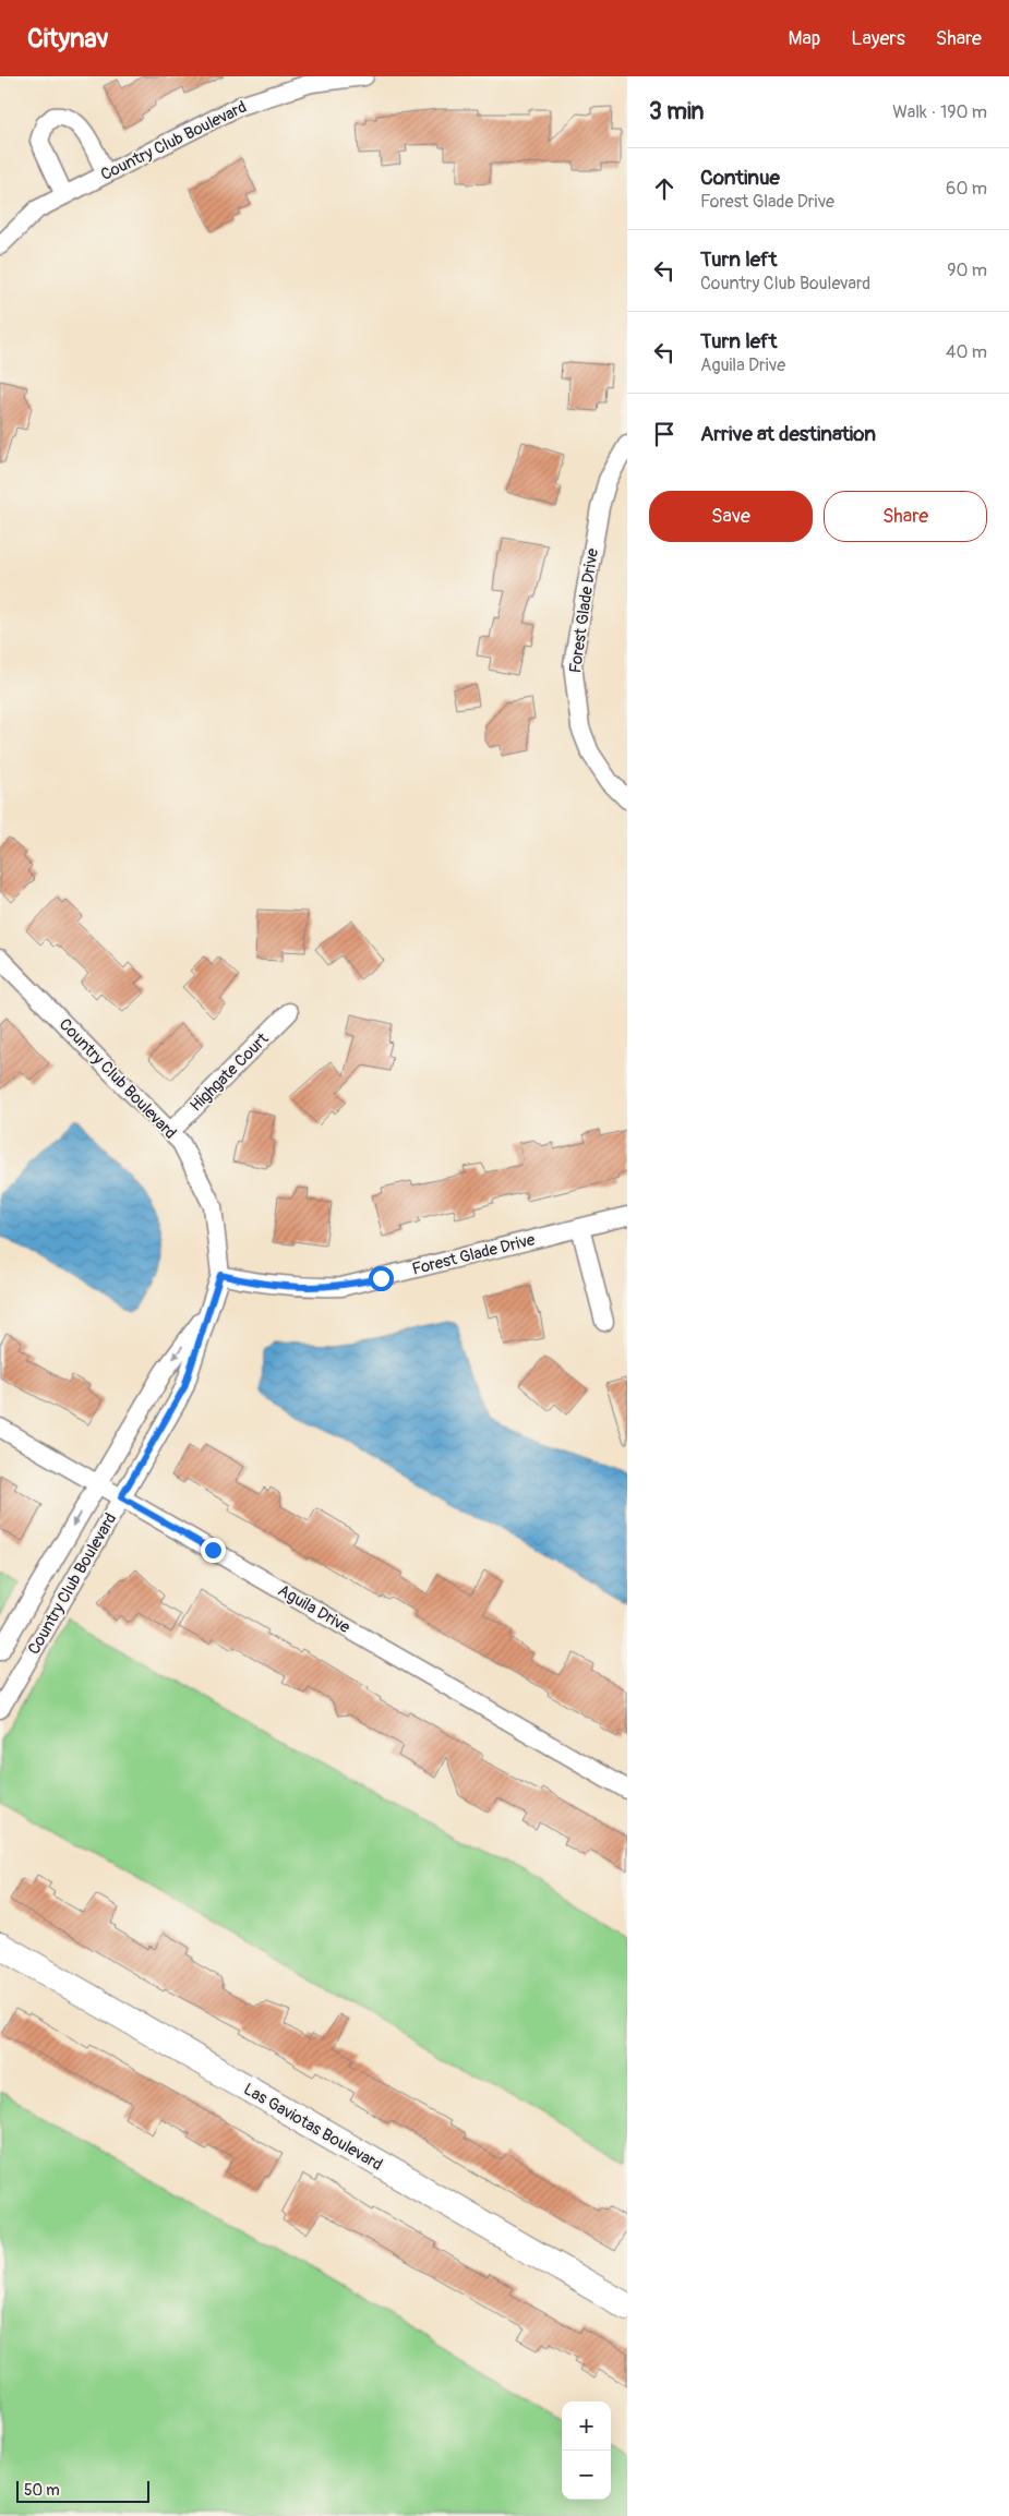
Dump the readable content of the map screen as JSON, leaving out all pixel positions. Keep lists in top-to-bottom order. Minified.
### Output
{"streets":{"street":["Country Club Boulevard","Forest Glade Drive","Highgate Court","Aguila Drive","Las Gaviotas Boulevard"]},"crossings":[["Country Club Boulevard","Forest Glade Drive"],["Country Club Boulevard","Highgate Court"],["Country Club Boulevard","Aguila Drive"]],"scale_bar":"50 m","page":{"header":"Citynav","nav":["Map","Layers","Share"],"heading":["3 min","Walk · 190 m"],"list":[["Continue","Forest Glade Drive","60 m"],["Turn left","Country Club Boulevard","90 m"],["Turn left","Aguila Drive","40 m"],"Arrive at destination"],"buttons":["Save","Share"],"map_buttons":["+","−"],"scale":"50 m"}}
